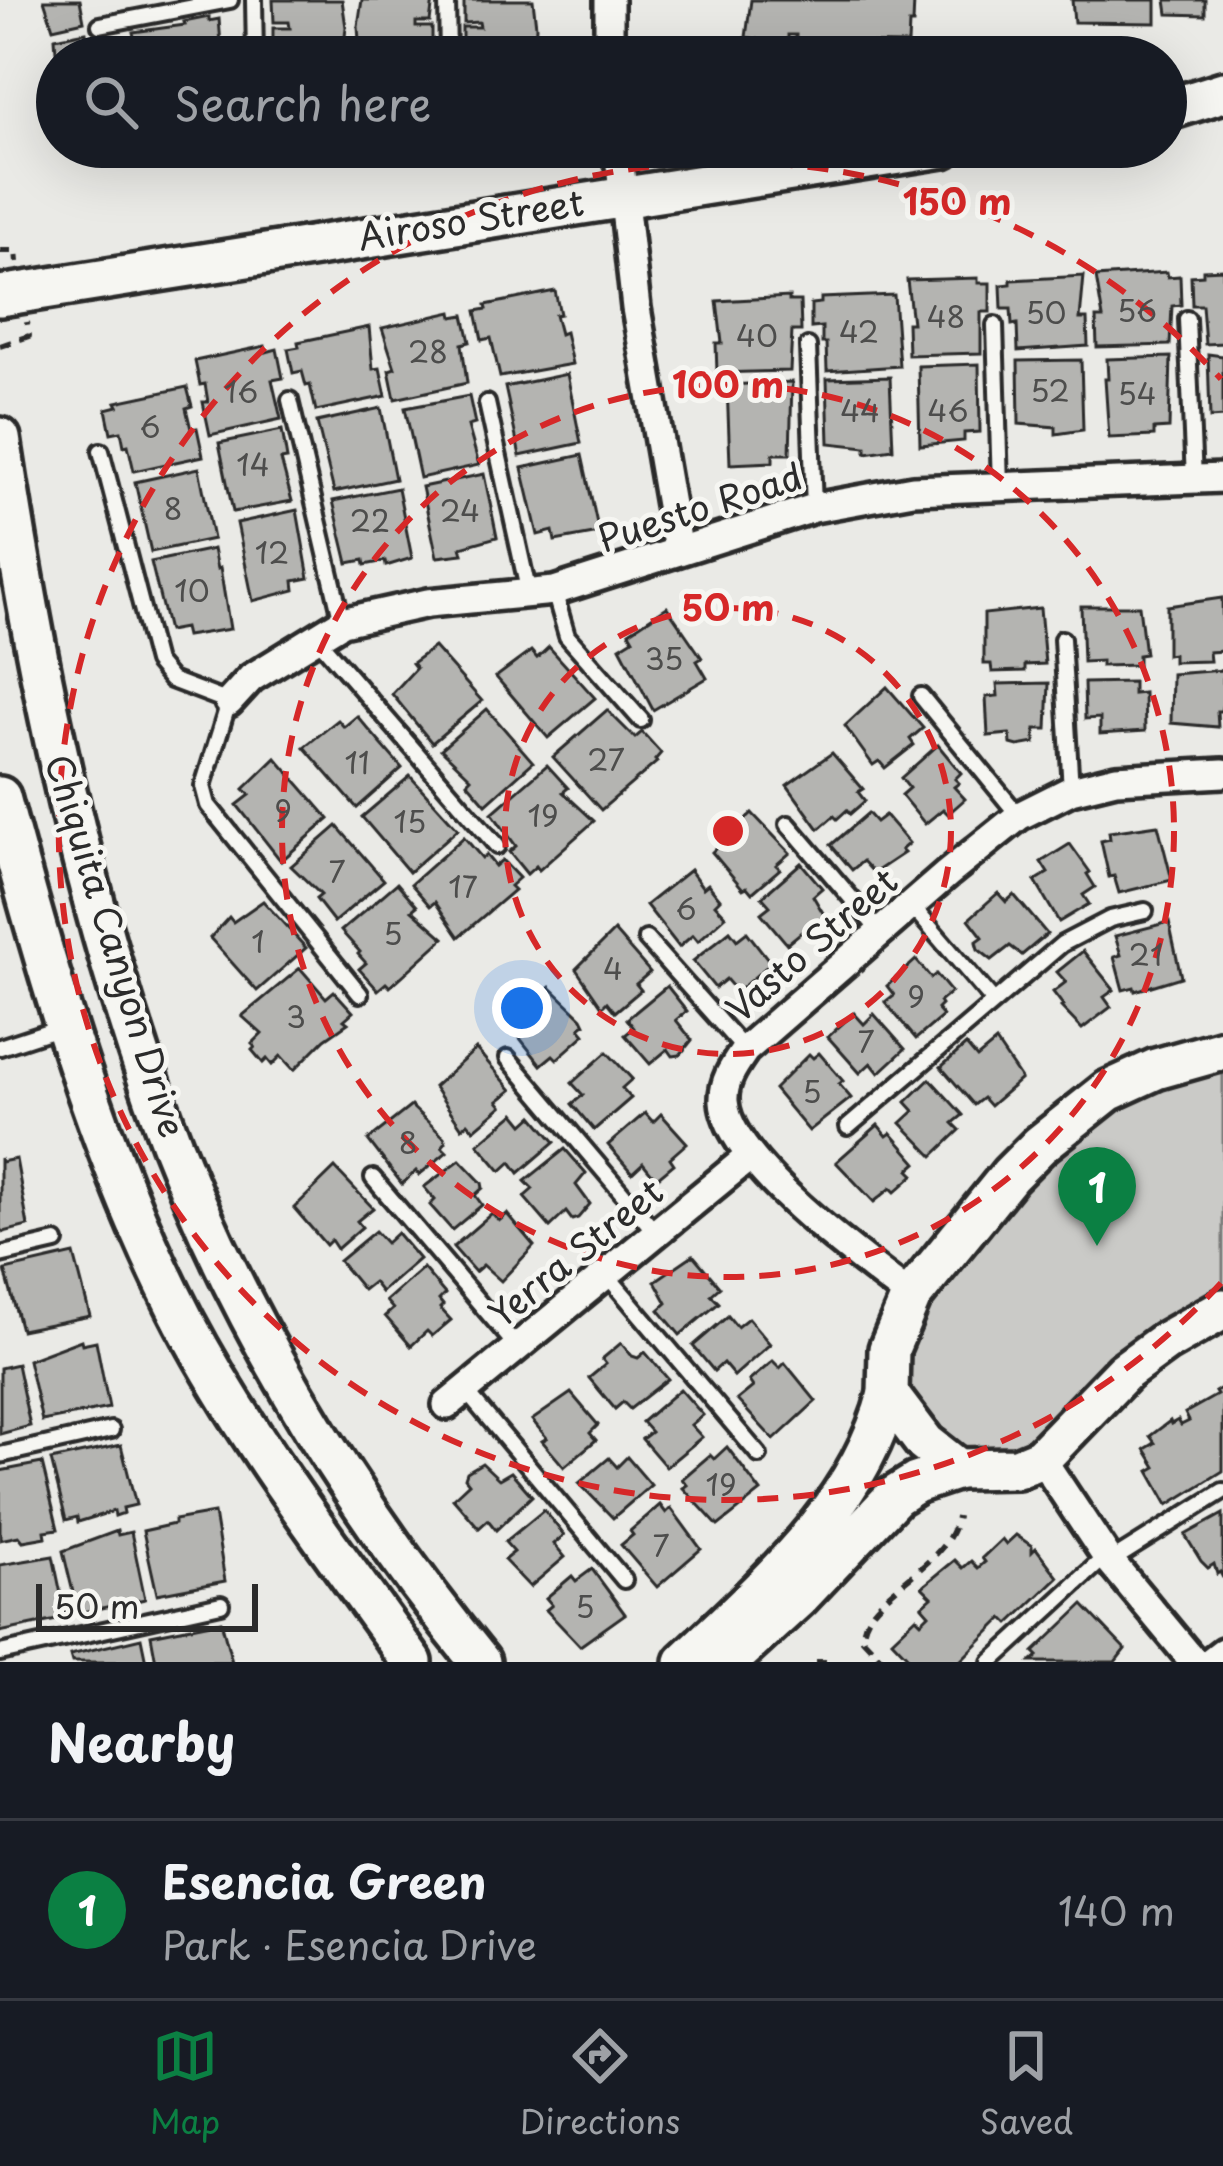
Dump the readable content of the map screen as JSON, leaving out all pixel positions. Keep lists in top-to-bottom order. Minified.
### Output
{"streets":{"street":["Airoso Street","Puesto Road","Vasto Street","Chiquita Canyon Drive","Yerra Street"]},"crossings":[["Vasto Street","Yerra Street"]],"house_numbers":["56","50","48","42","40","28","52","16","54","44","46","6","14","8","24","22","12","10","35","27","11","9","19","15","7","17","6","5","1","21","4","9","3","7","5","8","19","7","5"],"scale_bar":"50 m","page":{"search":"Search here","pins":"1","scale":"50 m","heading":"Nearby","list":[{"mark":"1","name":"Esencia Green","note":"Park · Esencia Drive","value":"140 m"}],"nav":["Map","Directions","Saved"]},"rings":["150 m","100 m","50 m"]}
